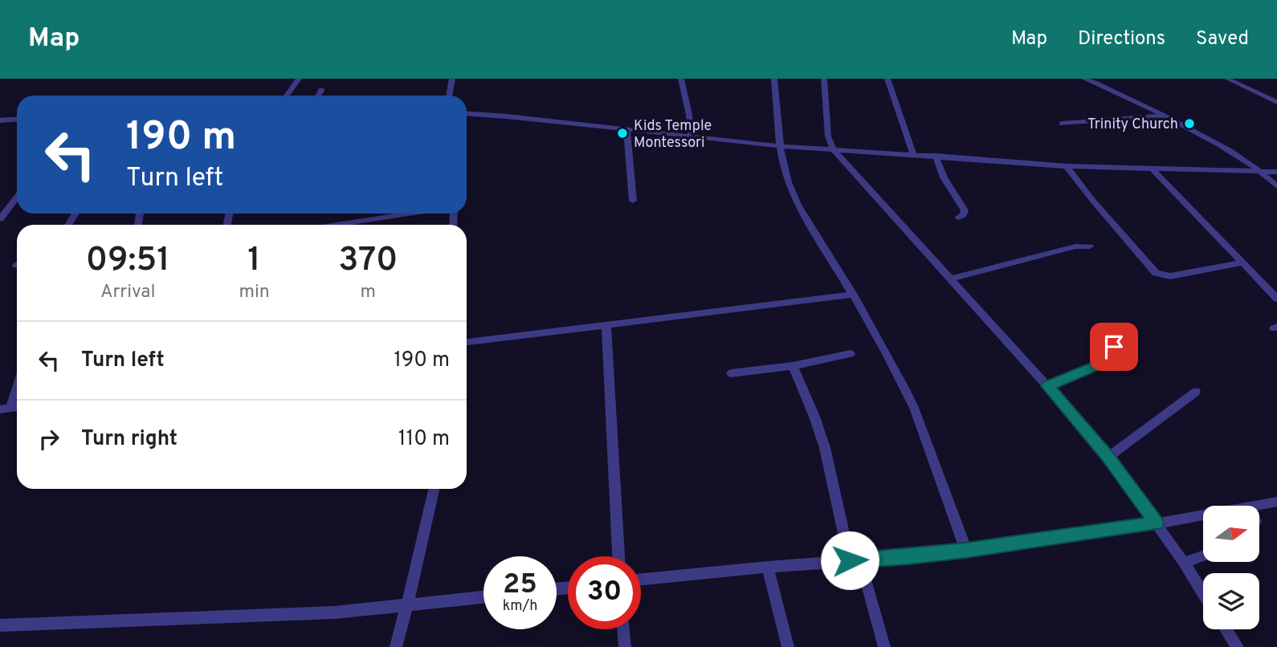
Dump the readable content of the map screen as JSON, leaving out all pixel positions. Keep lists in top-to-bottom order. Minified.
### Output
{"places":["Trinity Church","Kids Temple Montessori"],"north":"right","page":{"header":"Map","nav":["Map","Directions","Saved"],"turn":["190 m","Turn left"],"eta":["09:51","Arrival","1","min","370","m"],"list":[{"name":"Turn left","value":"190 m"},{"name":"Turn right","value":"110 m"}],"speed":"25 km/h","limit":"30"}}
